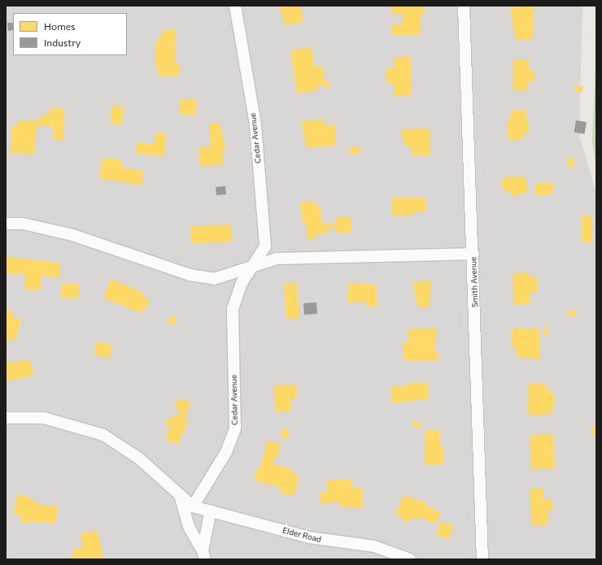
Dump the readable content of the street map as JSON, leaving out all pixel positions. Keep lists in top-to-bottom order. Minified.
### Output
{"streets":{"street":["Cedar Avenue","Smith Avenue","Elder Road"]},"crossings":[["Cedar Avenue","Elder Road"]],"legend":["Homes","Industry"]}
